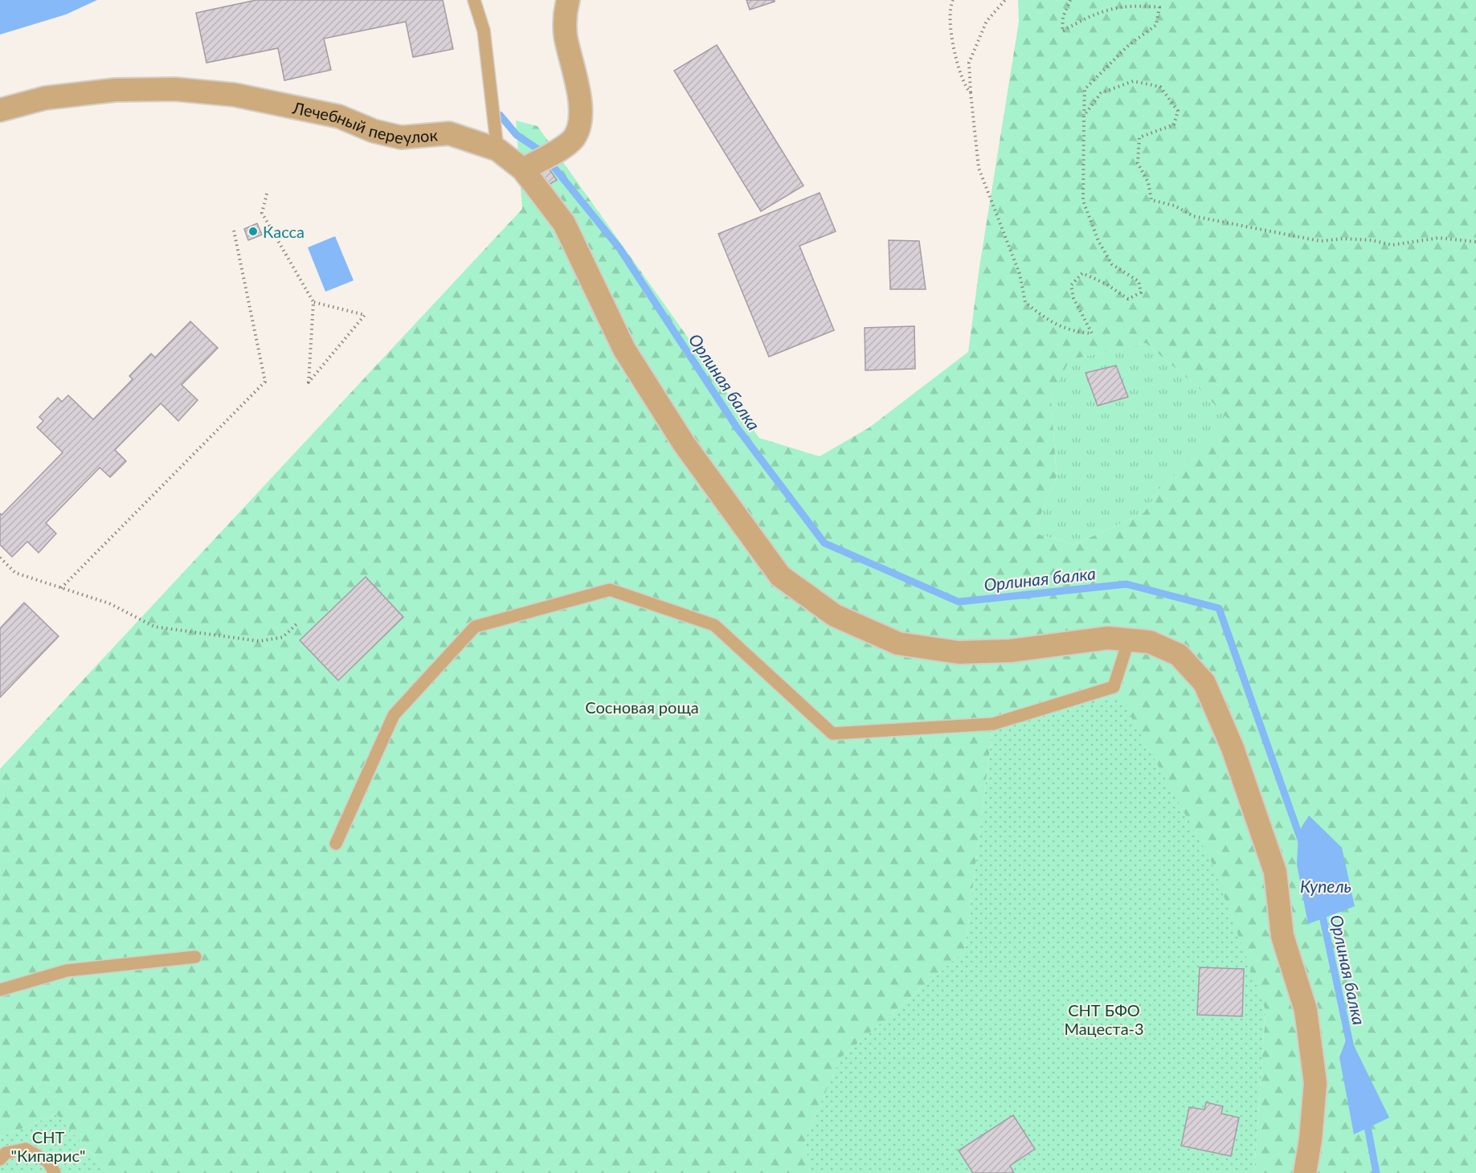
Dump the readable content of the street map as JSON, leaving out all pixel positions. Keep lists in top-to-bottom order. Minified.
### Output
{"streets":{"street":["Лечебный переулок"]},"water":["Орлиная балка","Купель"],"parks":["Сосновая роща","СНТ БФО Мацеста-3","СНТ \"Кипарис\""],"places":["Касса"]}
